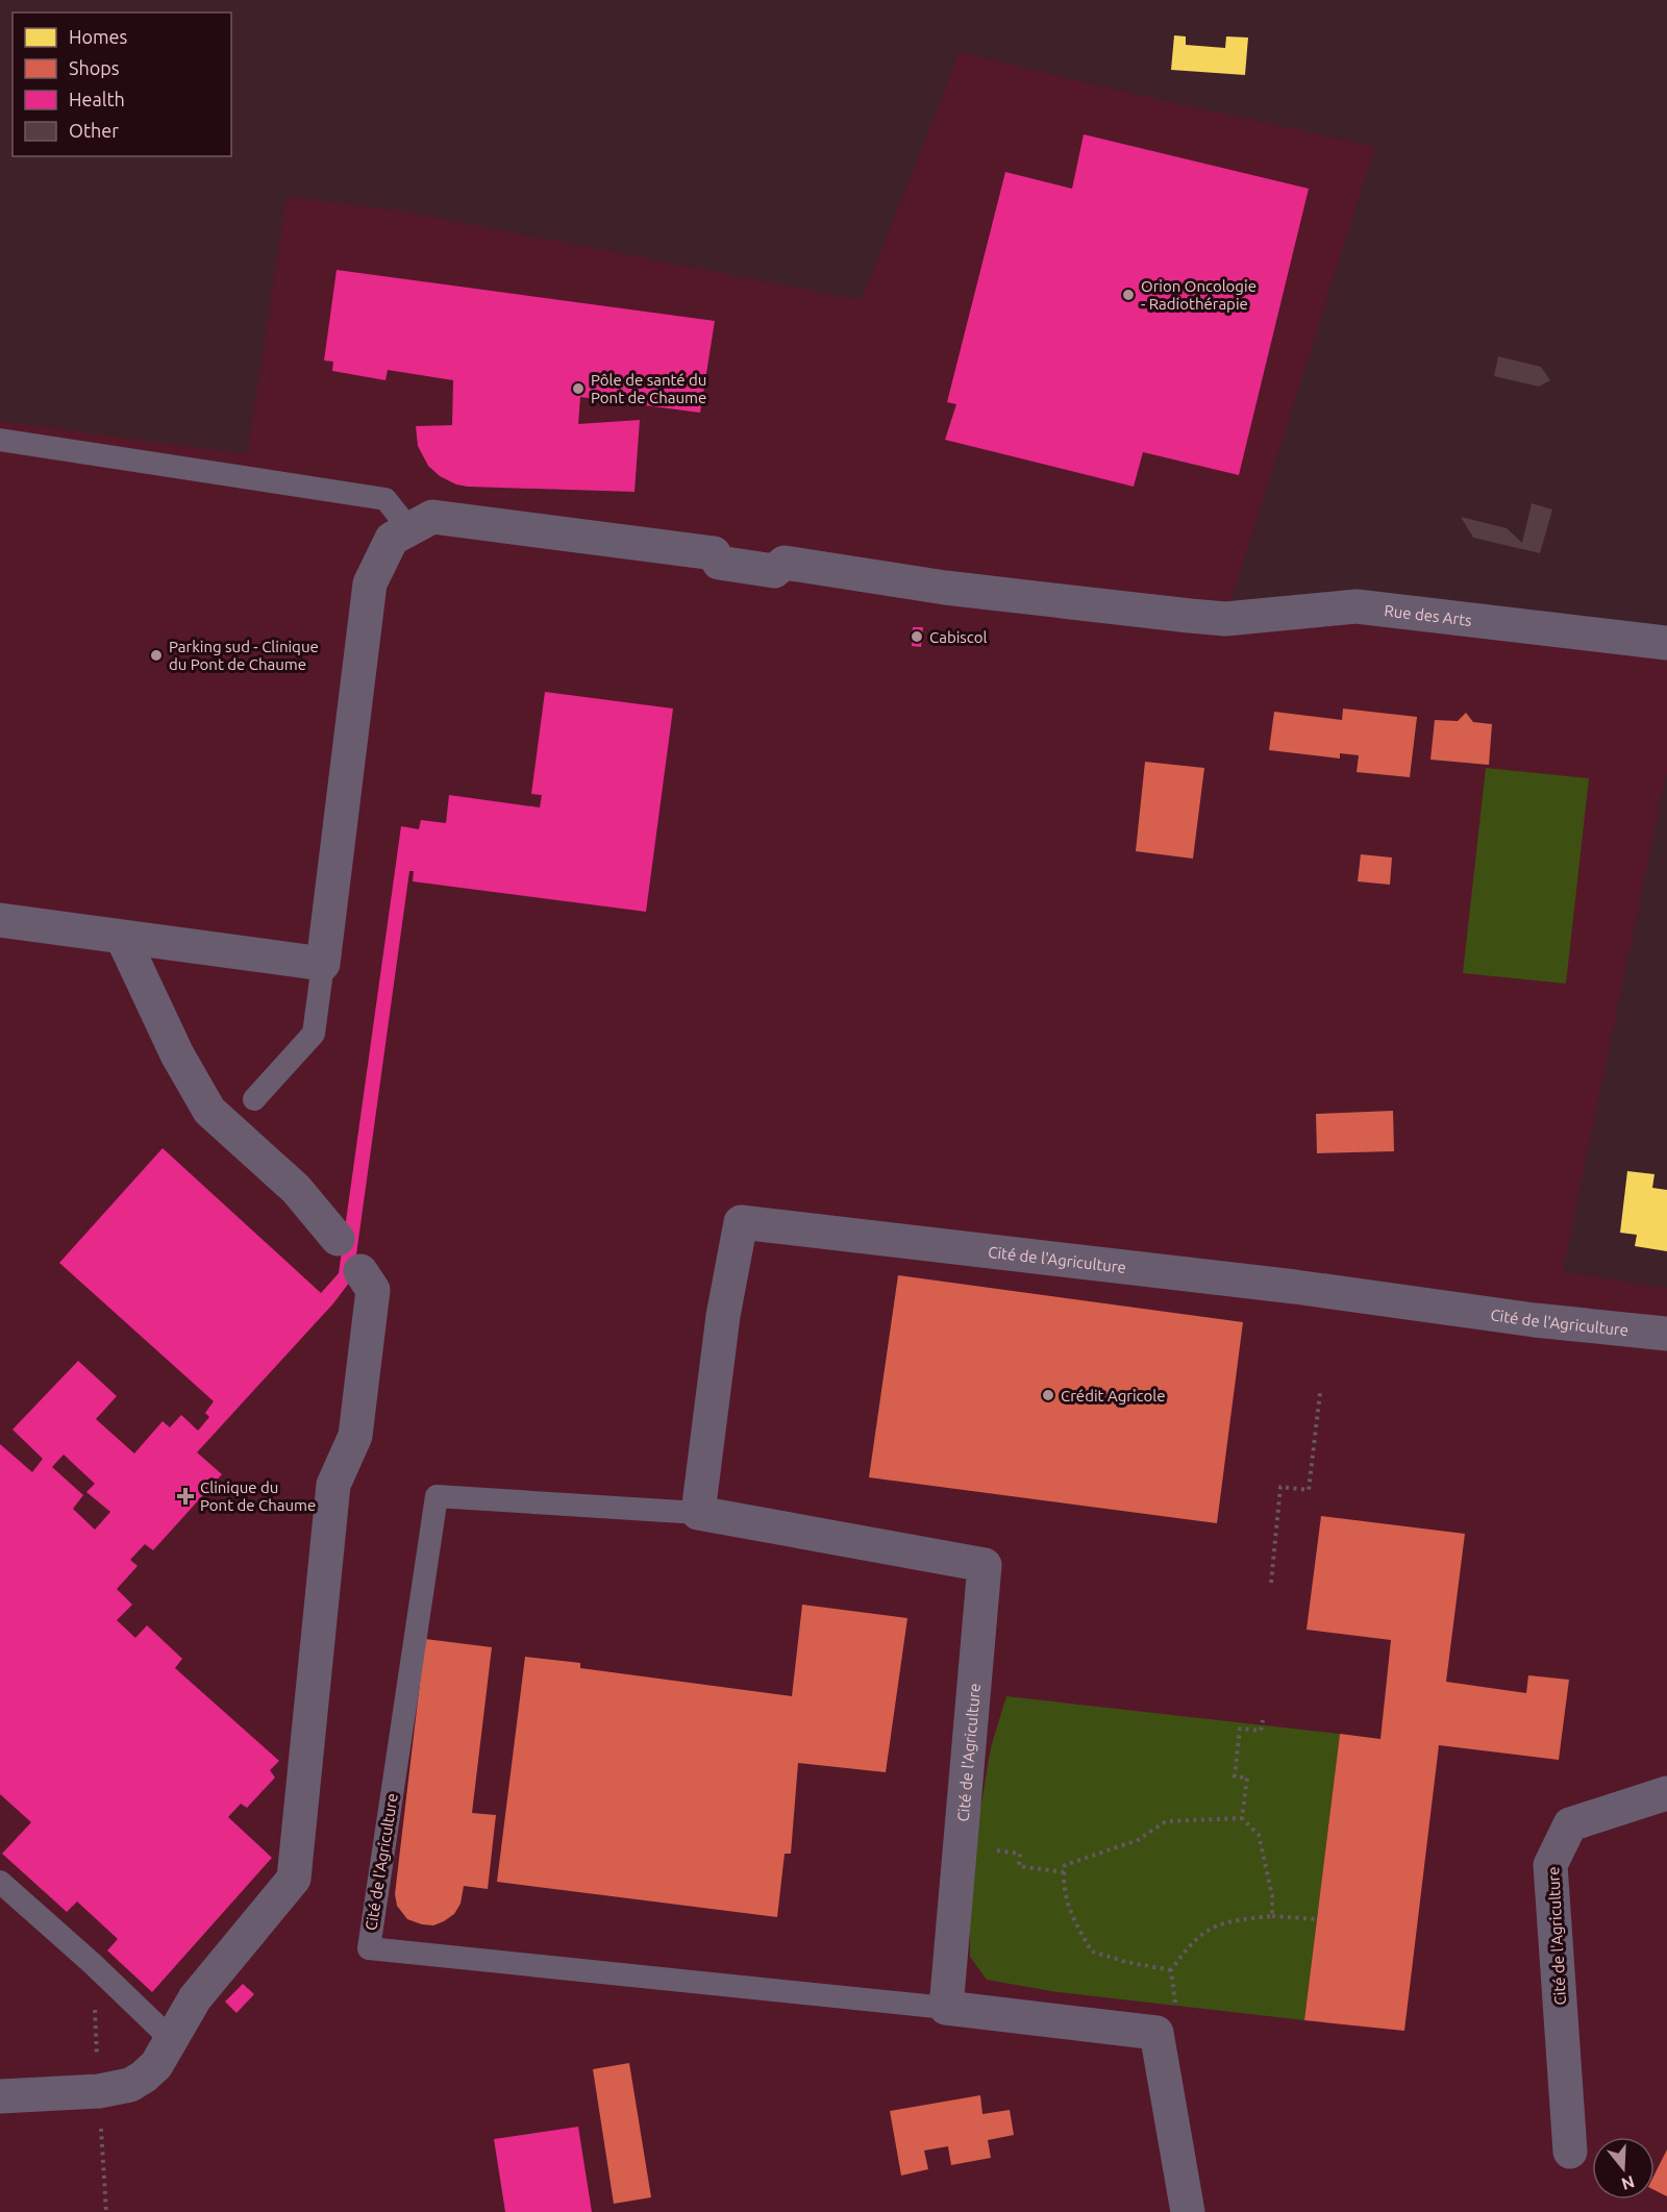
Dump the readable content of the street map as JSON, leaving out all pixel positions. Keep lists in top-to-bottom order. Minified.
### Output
{"streets":{"street":["Rue des Arts","Cité de l'Agriculture"]},"places":{"other":["Orion Oncologie - Radiothérapie","Pôle de santé du Pont de Chaume","Cabiscol","Parking sud - Clinique du Pont de Chaume","Crédit Agricole"],"health":["Clinique du Pont de Chaume"]},"legend":["Homes","Shops","Health","Other"],"north":"bottom"}
